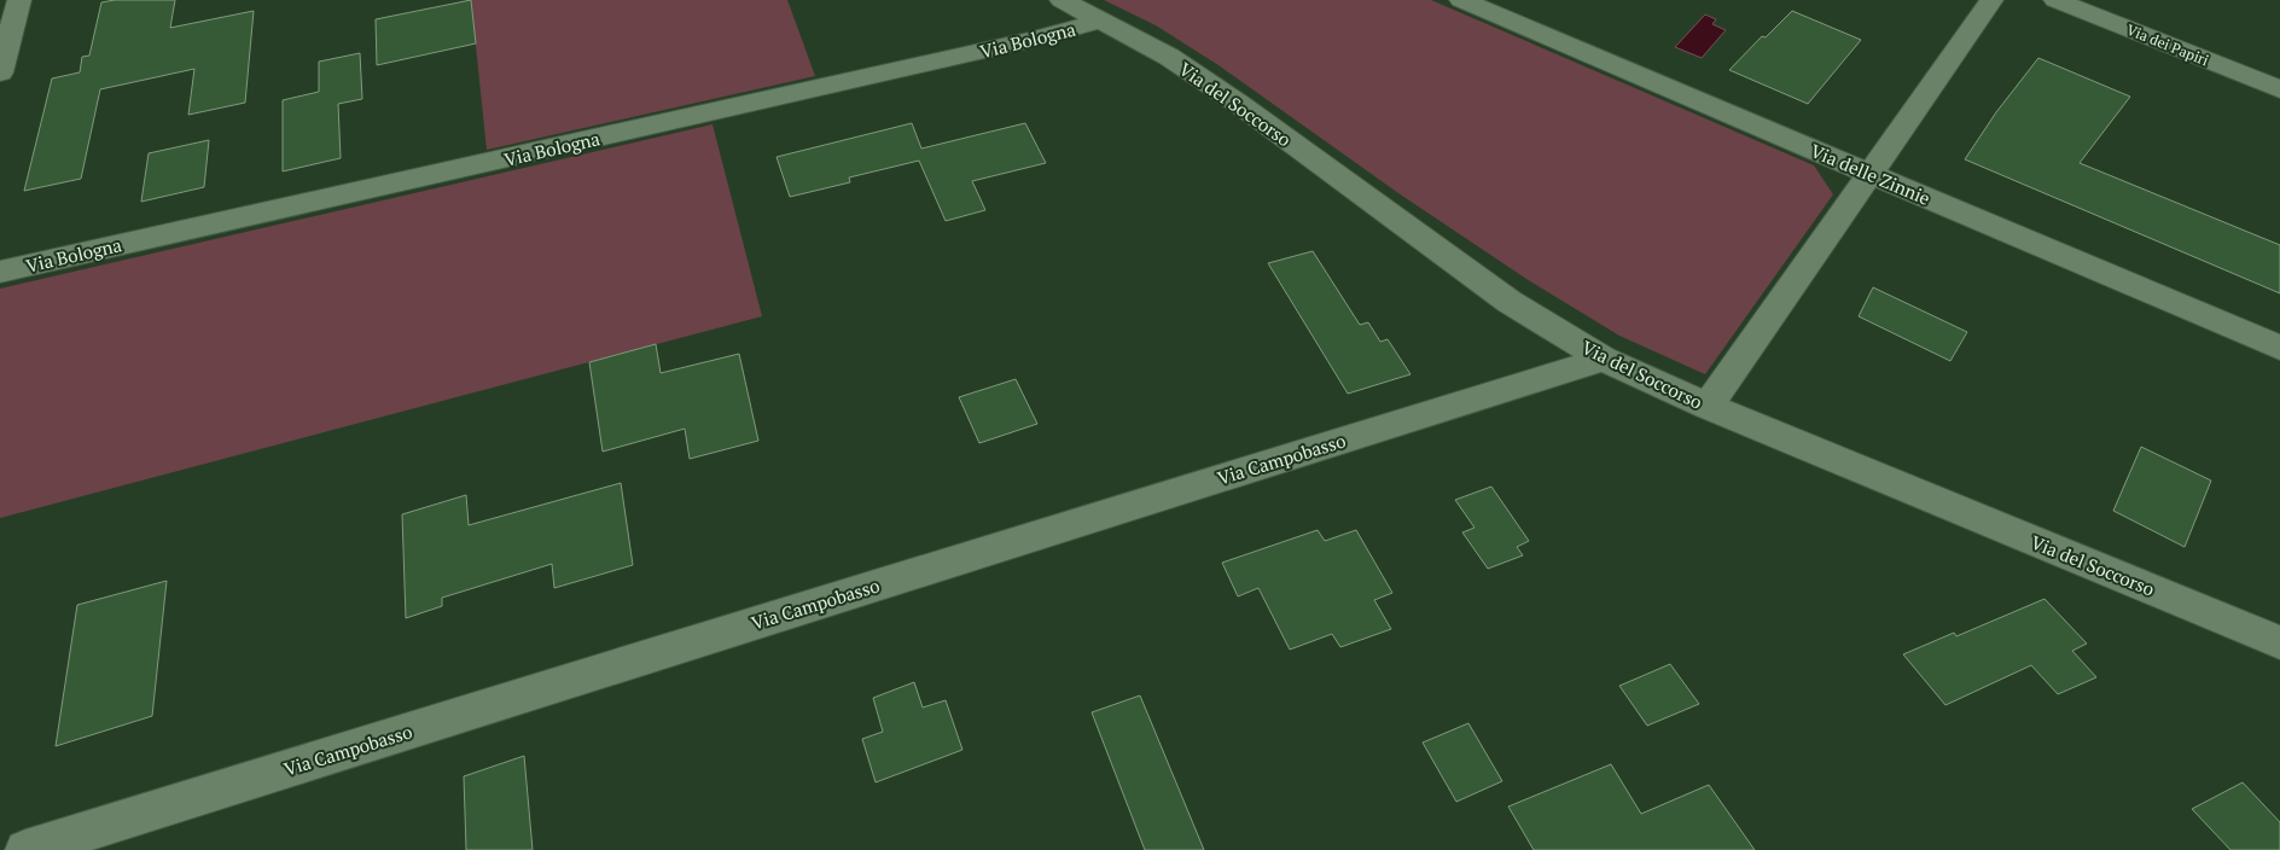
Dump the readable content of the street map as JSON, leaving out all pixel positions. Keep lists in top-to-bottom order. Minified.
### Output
{"streets":{"street":["Via Bologna","Via dei Papiri","Via del Soccorso","Via delle Zinnie","Via Campobasso"]},"crossings":[["Via Bologna","Via del Soccorso"],["Via del Soccorso","Via Campobasso"]]}
